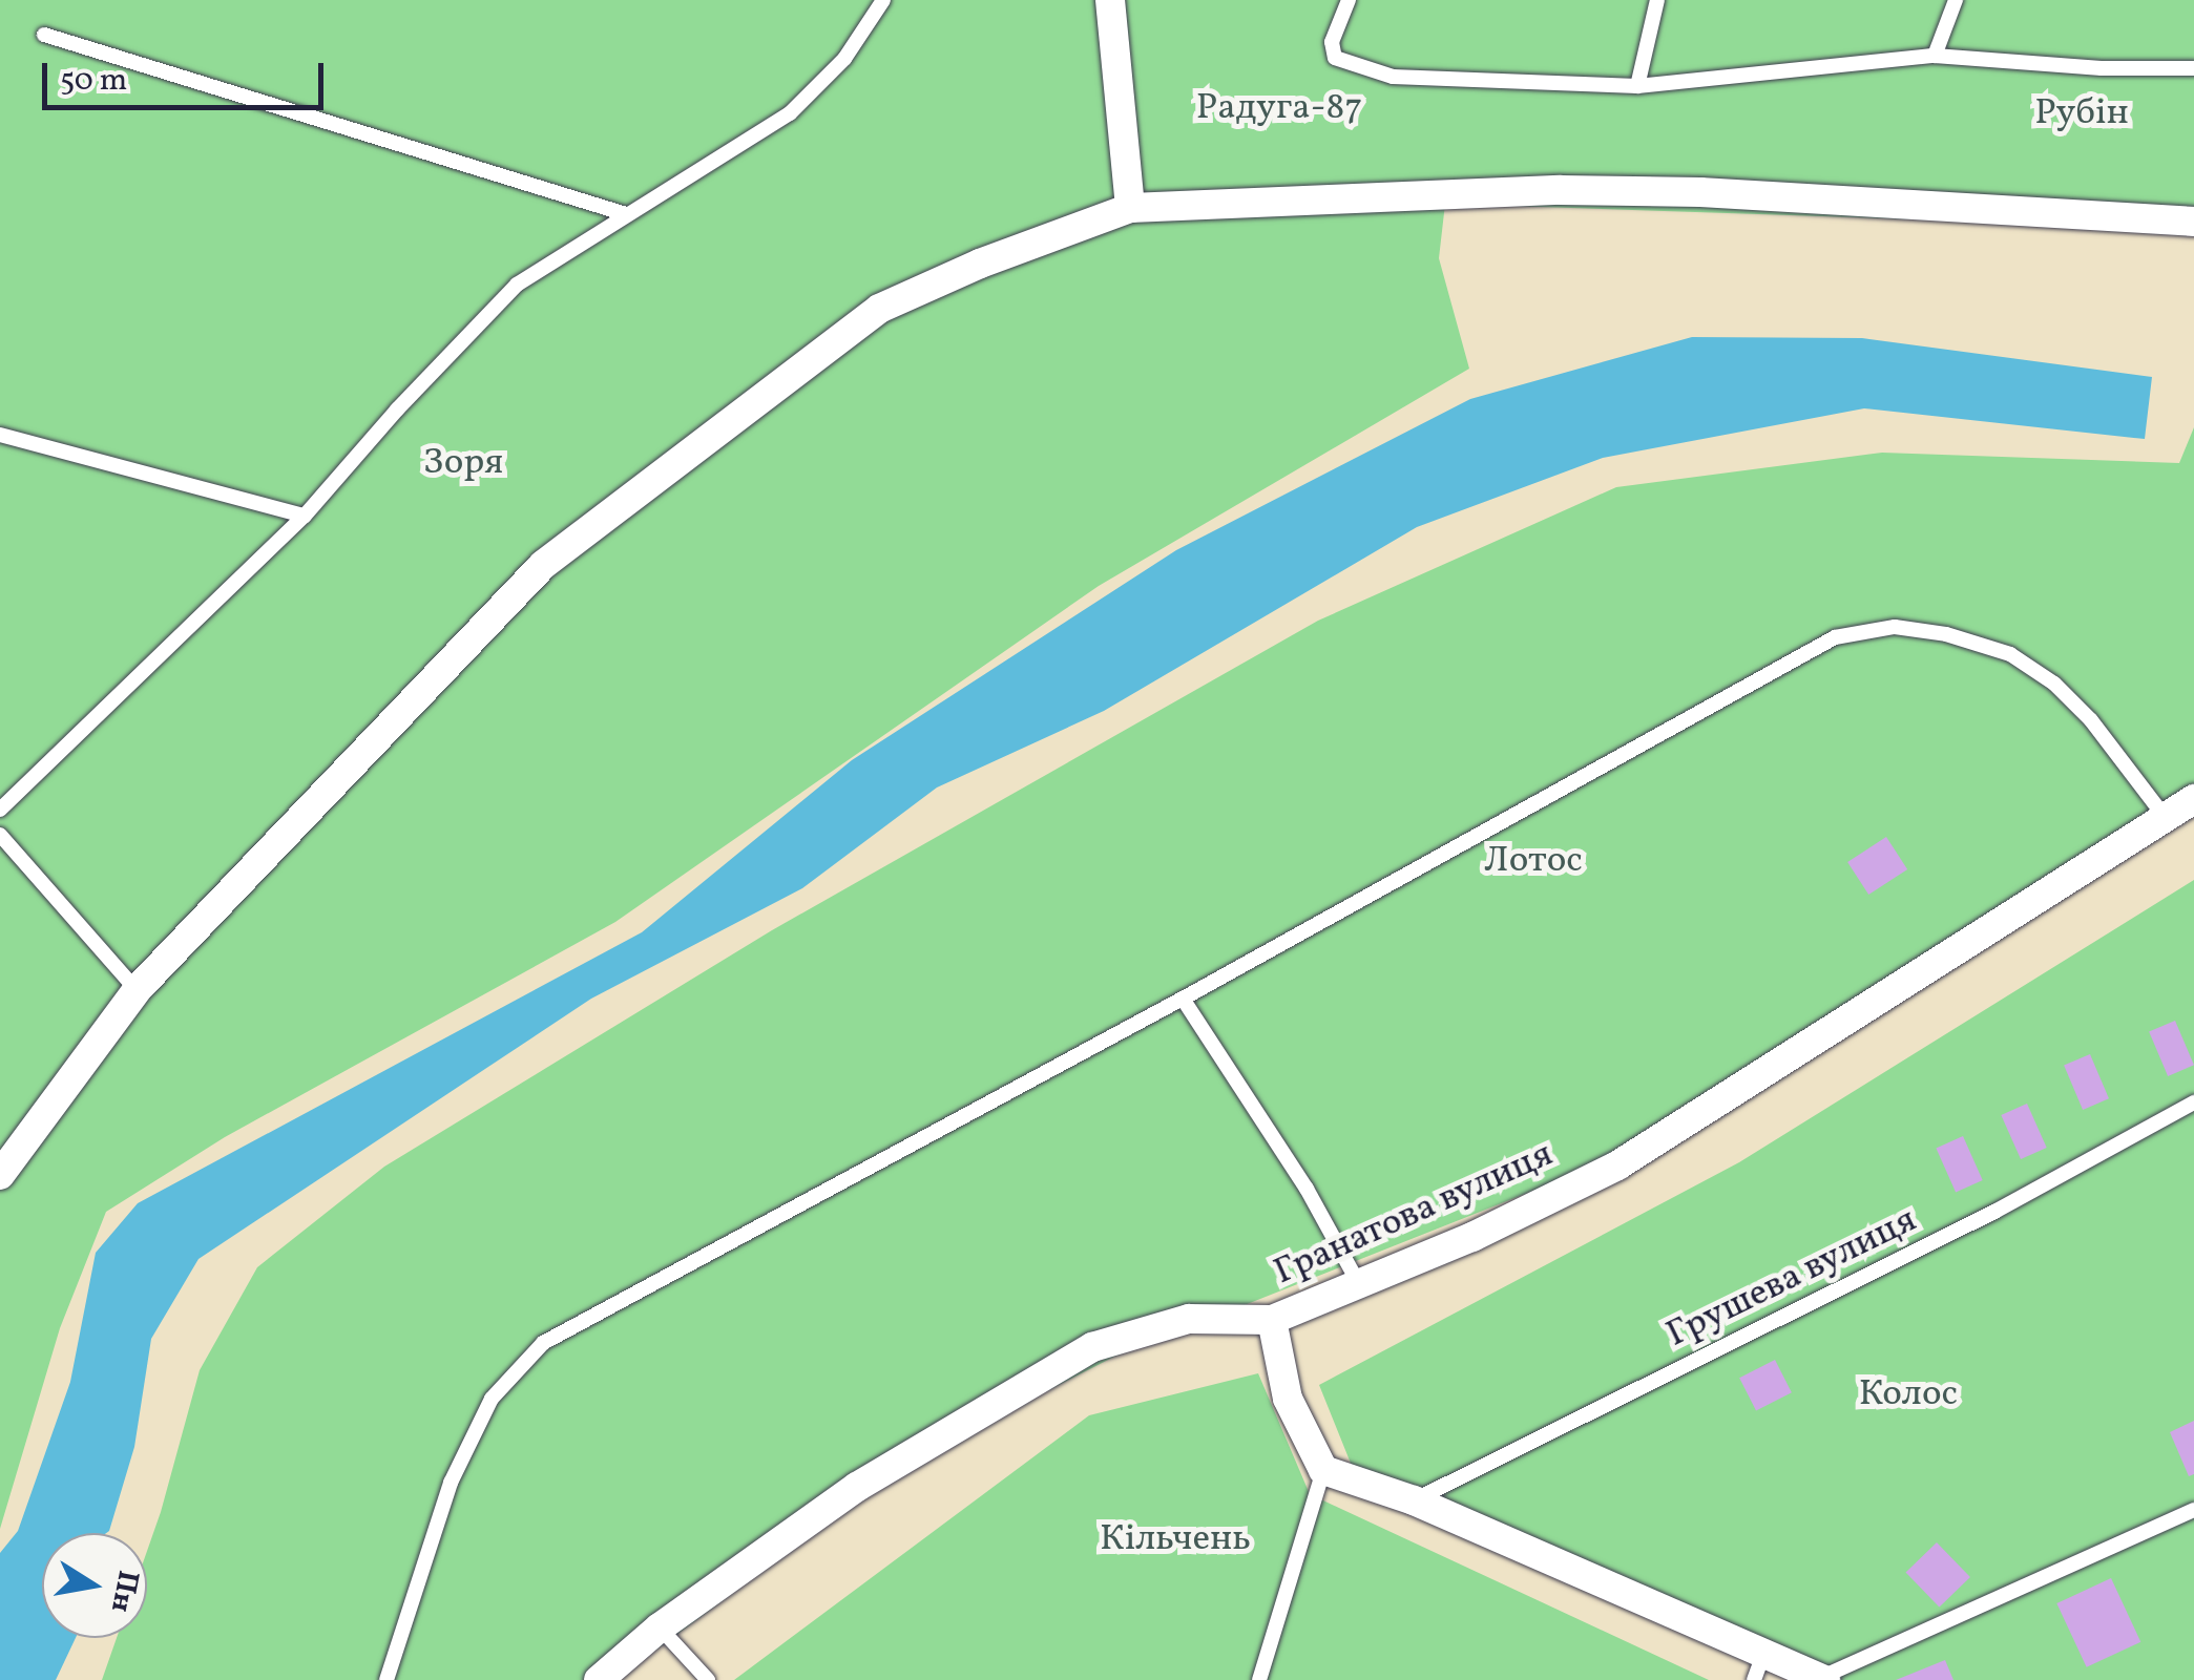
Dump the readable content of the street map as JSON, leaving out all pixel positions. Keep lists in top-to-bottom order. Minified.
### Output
{"streets":{"street":["Гранатова вулиця"],"lane":["Грушева вулиця"]},"parks":["Радуга-87","Рубін","Зоря","Лотос","Колос","Кільчень"],"scale_bar":"50 m","north":"right"}
